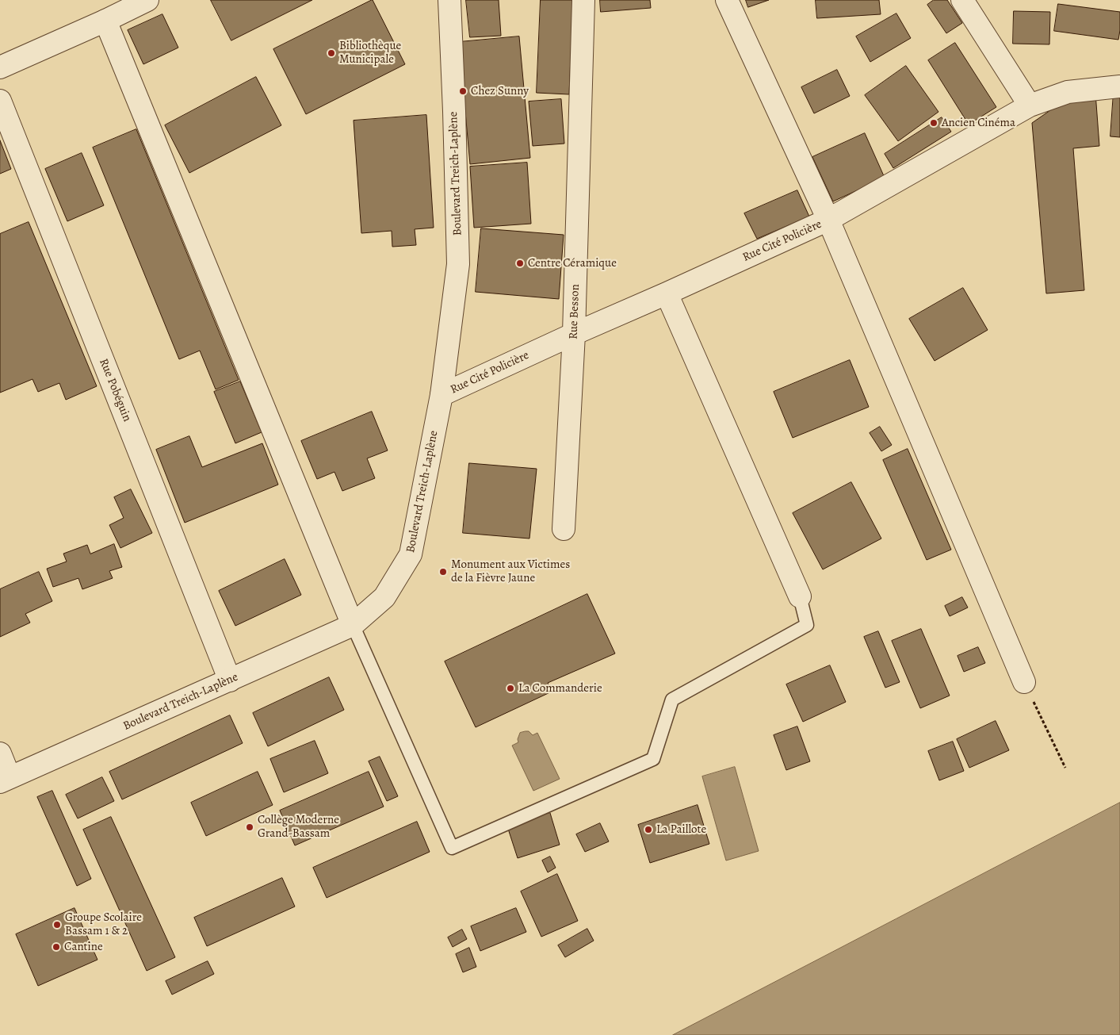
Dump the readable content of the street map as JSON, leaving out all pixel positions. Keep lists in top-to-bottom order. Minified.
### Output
{"streets":{"street":["Boulevard Treich-Laplène","Rue Cité Policière","Rue Besson","Rue Pobéguin"]},"crossings":[["Boulevard Treich-Laplène","Rue Cité Policière"],["Boulevard Treich-Laplène","Rue Pobéguin"],["Rue Cité Policière","Rue Besson"]],"places":["Bibliothèque Municipale","Chez Sunny","Ancien Cinéma","Centre Céramique","Monument aux Victimes de la Fièvre Jaune","La Commanderie","Collège Moderne Grand-Bassam","La Paillote","Groupe Scolaire Bassam 1 & 2","Cantine"]}
